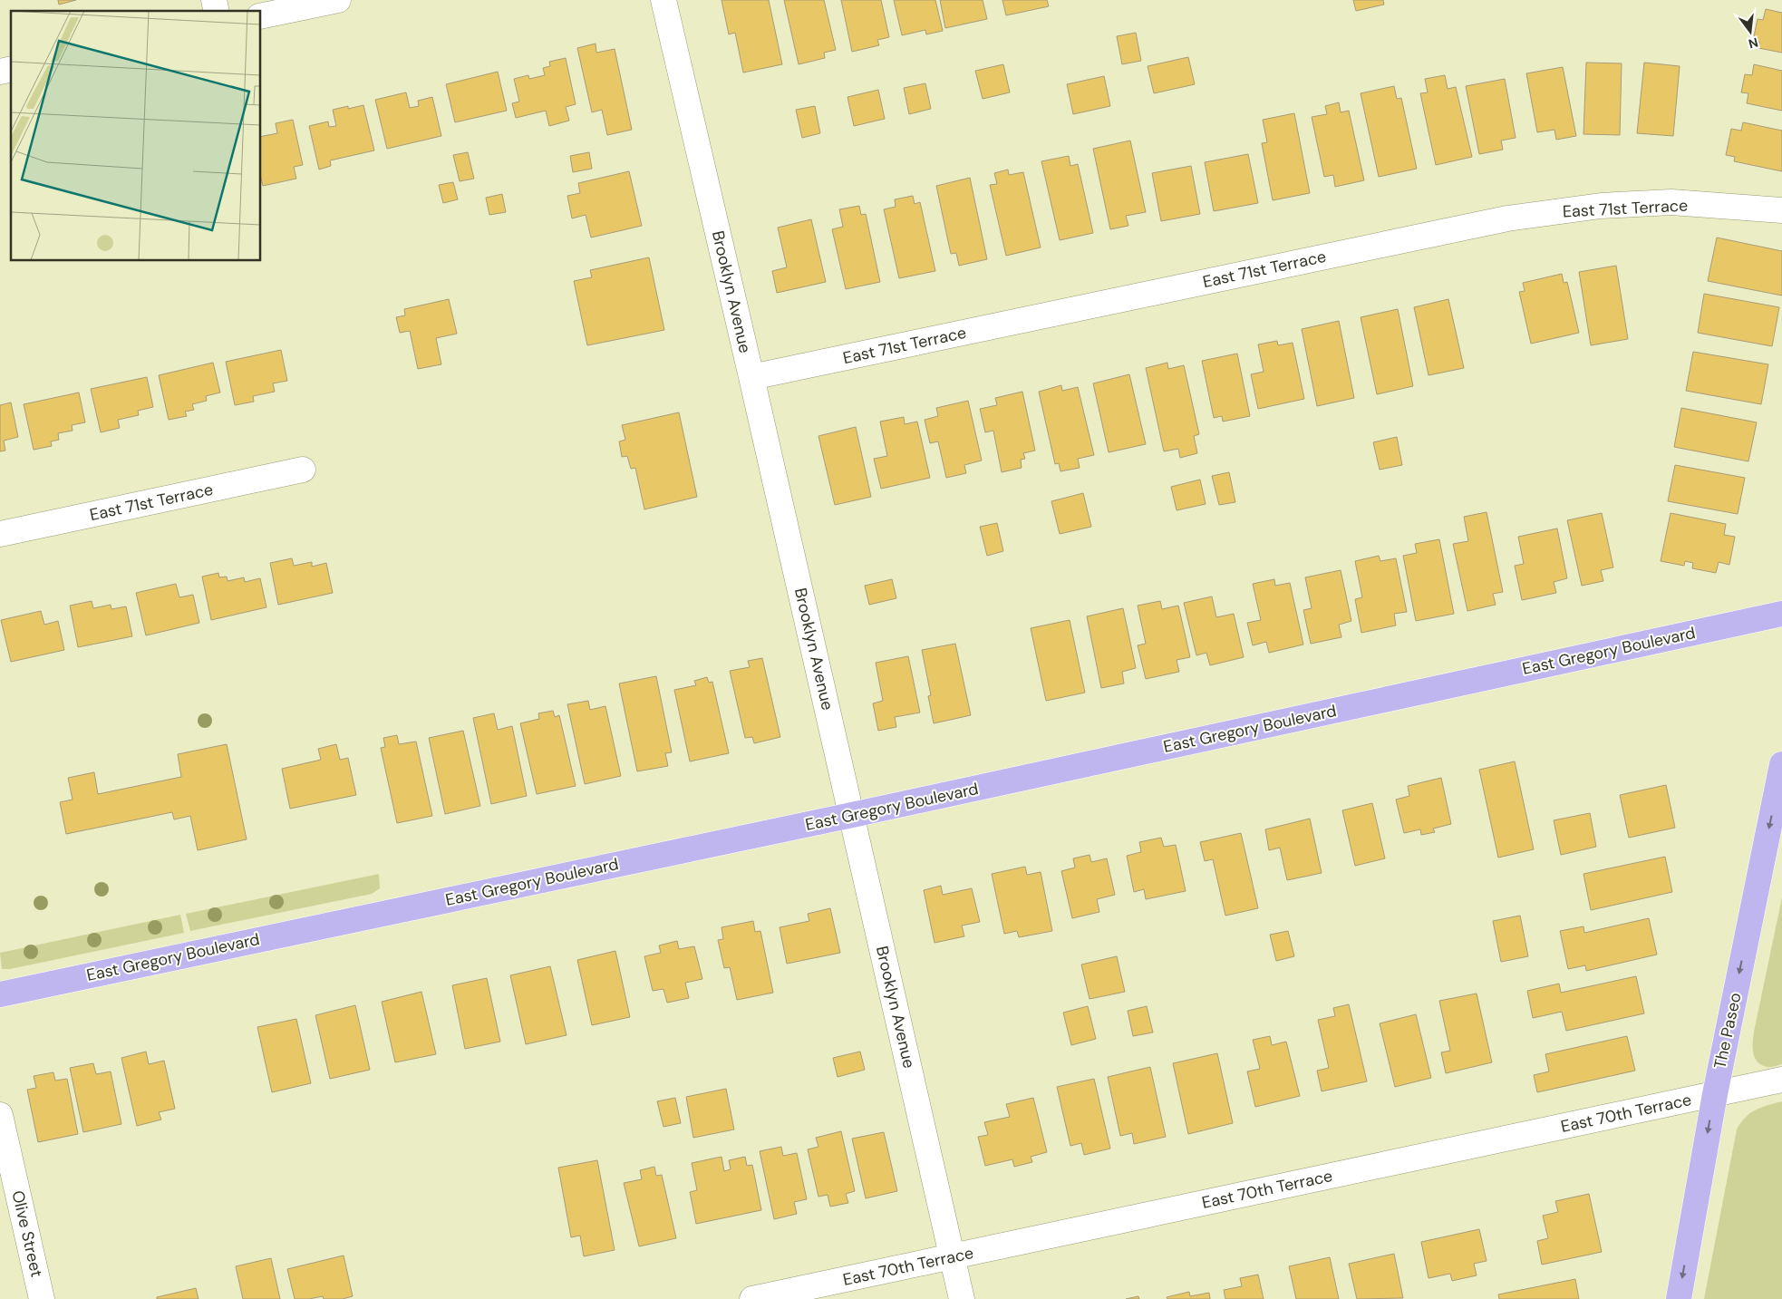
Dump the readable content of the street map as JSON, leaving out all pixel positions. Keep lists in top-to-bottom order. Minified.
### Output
{"streets":{"main road":["East Gregory Boulevard","The Paseo"],"street":["East 71st Terrace","Brooklyn Avenue","East 70th Terrace","Olive Street"]},"crossings":[["East 71st Terrace","Brooklyn Avenue"],["Brooklyn Avenue","East Gregory Boulevard"],["Brooklyn Avenue","East 70th Terrace"],["The Paseo","East 70th Terrace"]],"one_way":["The Paseo"],"north":"bottom"}
